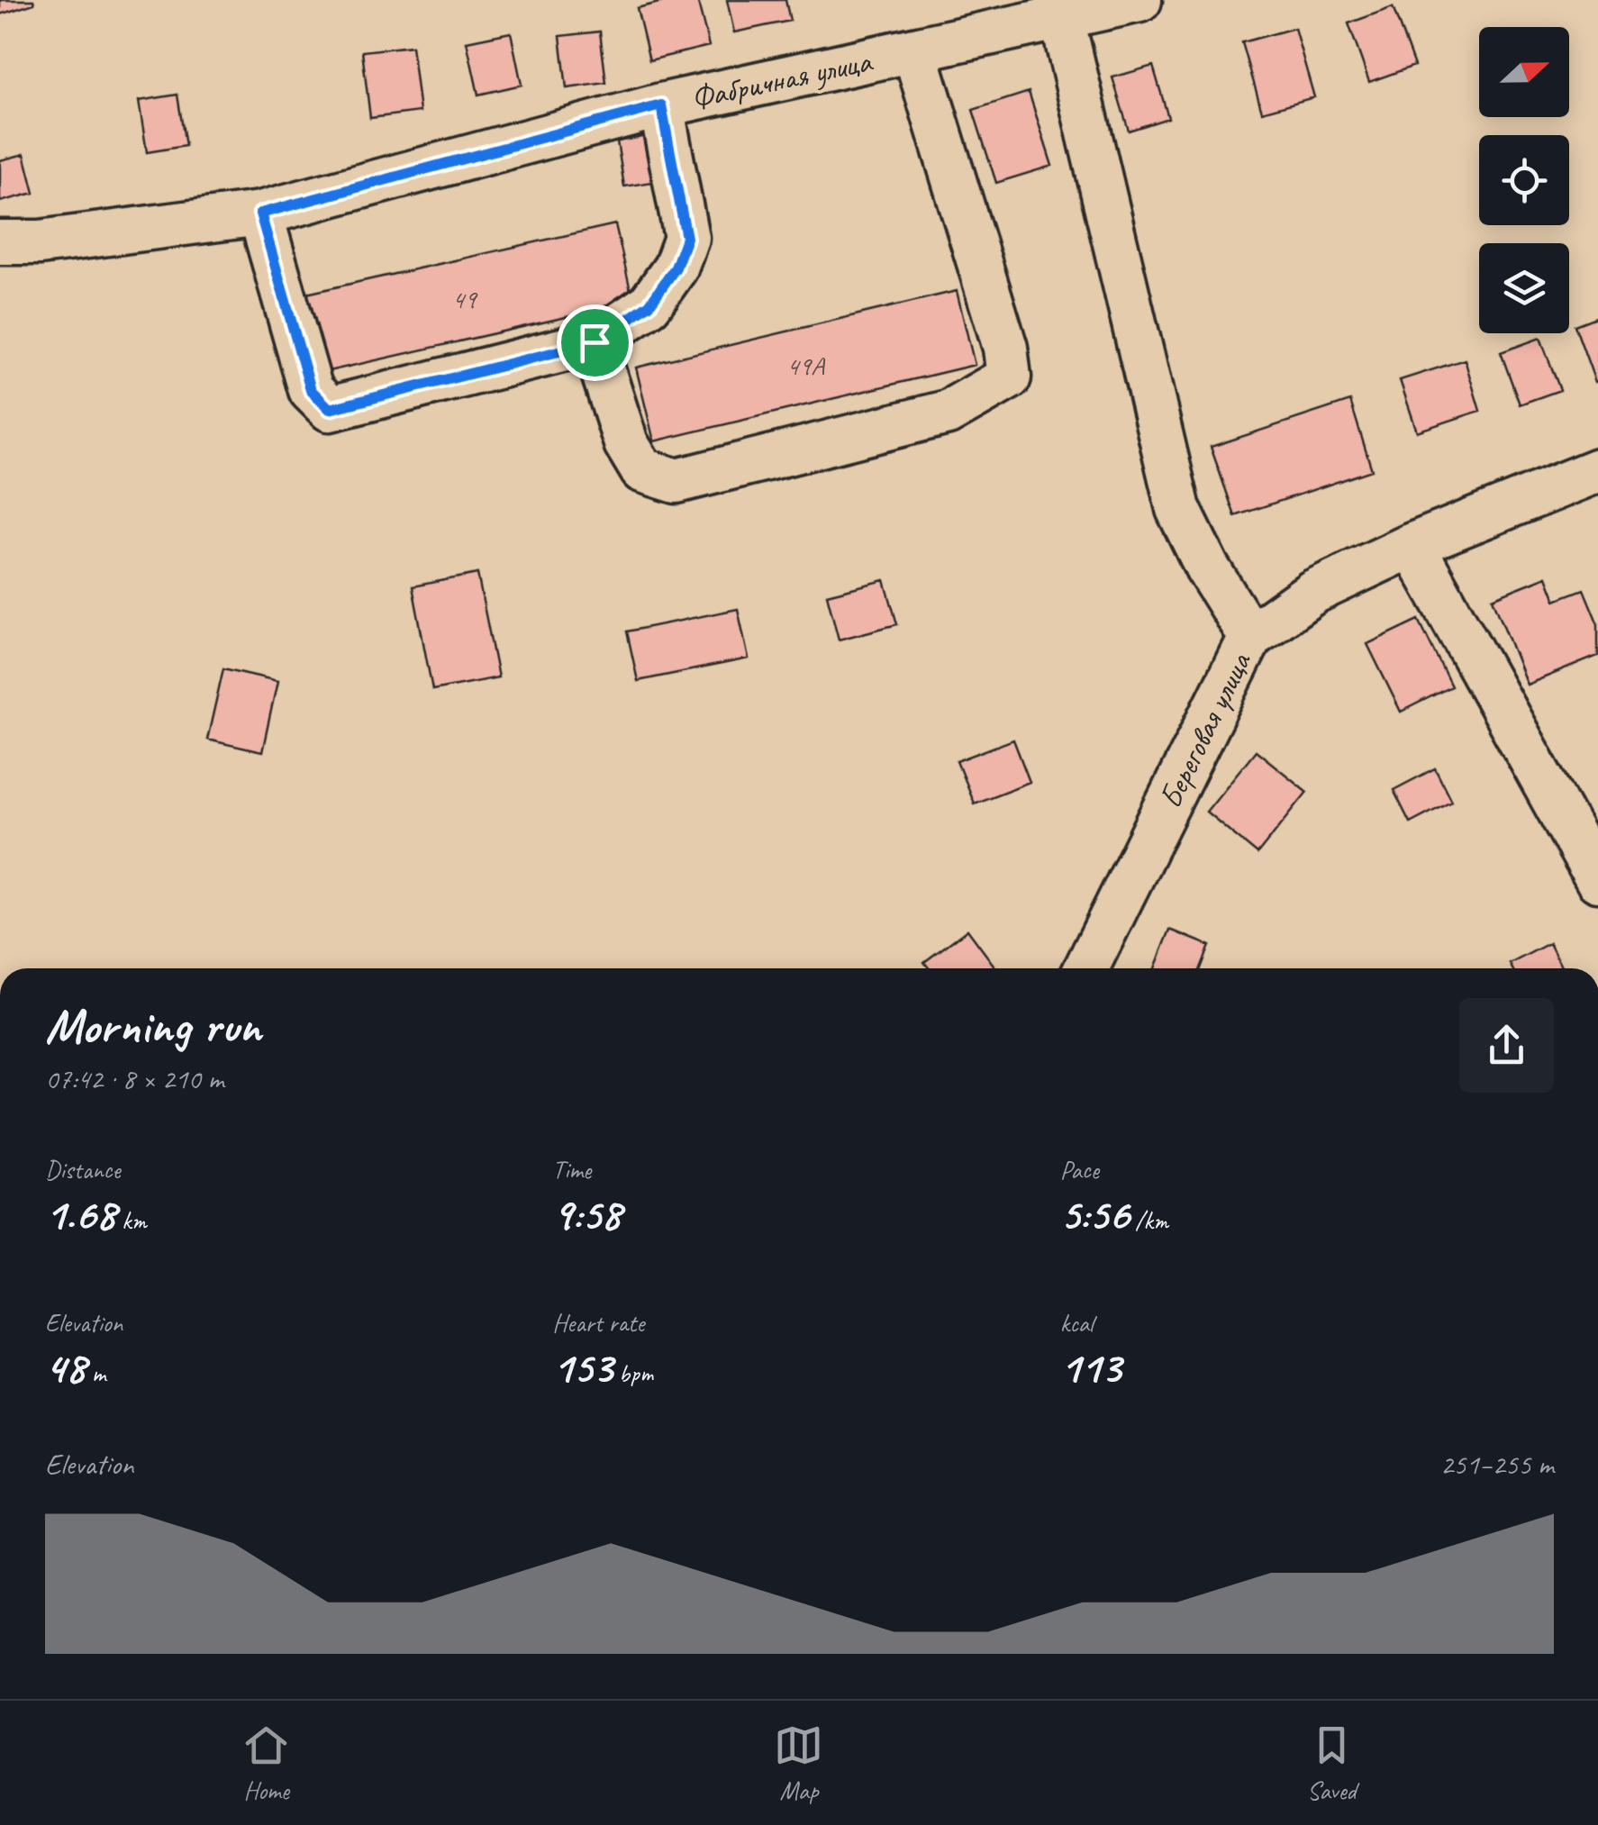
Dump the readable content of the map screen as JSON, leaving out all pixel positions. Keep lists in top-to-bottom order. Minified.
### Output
{"streets":{"street":["Фабричная улица","Береговая улица"]},"house_numbers":["49","49А"],"north":"right","page":{"heading":["Morning run","07:42 · 8 × 210 m"],"stats":[["Distance","1.68 km"],["Time","9:58"],["Pace","5:56 /km"],["Elevation","48 m"],["Heart rate","153 bpm"],["kcal","113"]],"chart":["Elevation","251–255 m"],"tabs":["Home","Map","Saved"]}}
